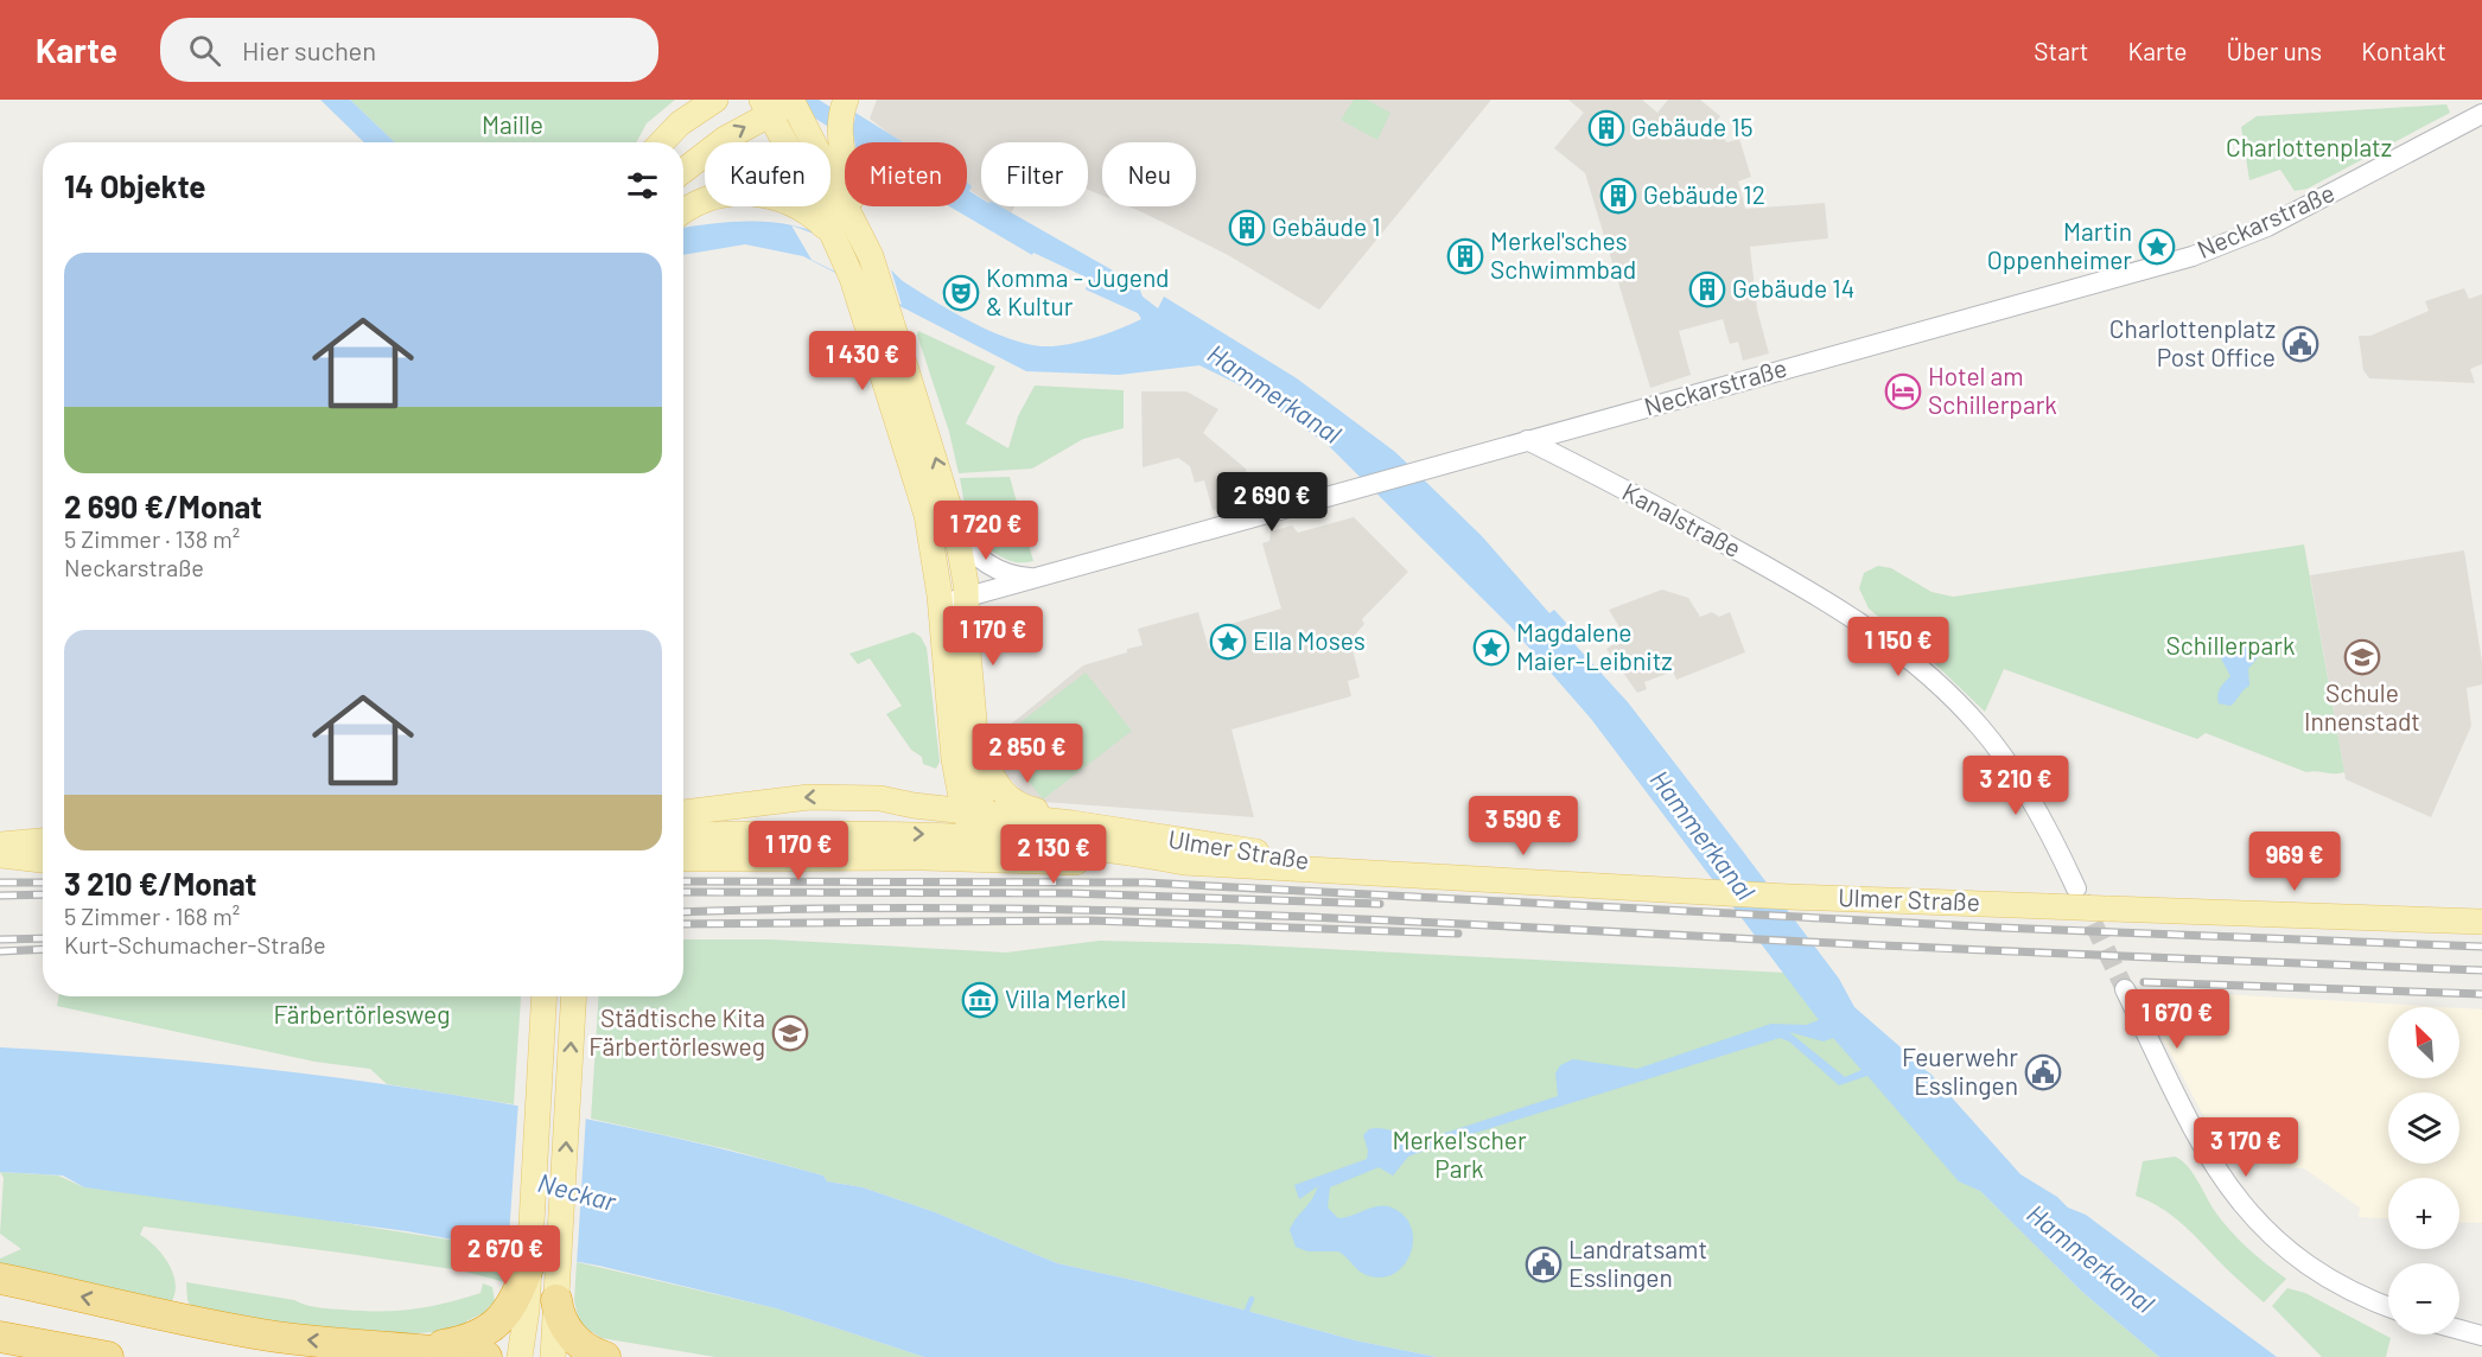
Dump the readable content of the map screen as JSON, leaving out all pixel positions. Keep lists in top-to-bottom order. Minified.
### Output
{"streets":{"main road":["Ulmer Straße"],"street":["Neckarstraße","Kanalstraße"]},"crossings":[["Neckarstraße","Kanalstraße"]],"water":["Hammerkanal","Neckar"],"parks":["Maille","Charlottenplatz","Schillerpark","Färbertörlesweg","Merkel'scher Park"],"places":{"building":["Gebäude 15","Gebäude 12","Gebäude 1","Merkel'sches Schwimmbad","Gebäude 14"],"place":["Martin Oppenheimer","Ella Moses","Magdalene Maier-Leibnitz"],"theatre":["Komma - Jugend & Kultur"],"public building":["Charlottenplatz Post Office","Feuerwehr Esslingen","Landratsamt Esslingen"],"hotel":["Hotel am Schillerpark"],"school or university":["Schule Innenstadt","Städtische Kita Färbertörlesweg"],"museum":["Villa Merkel"]},"north":"top left","page":{"header":"Karte","search":"Hier suchen","nav":["Start","Karte","Über uns","Kontakt"],"chip":["Kaufen","Mieten","Filter","Neu"],"heading":"14 Objekte","list":[{"name":"2 690 €/Monat","note":"5 Zimmer · 138 m² · Neckarstraße"},{"name":"3 210 €/Monat","note":"5 Zimmer · 168 m² · Kurt-Schumacher-Straße"}],"price":["1 430 €","2 690 €","1 720 €","1 170 €","1 150 €","2 850 €","3 210 €","3 590 €","1 170 €","2 130 €","969 €","1 670 €","3 170 €","2 670 €"],"map_buttons":["+","−"]}}
